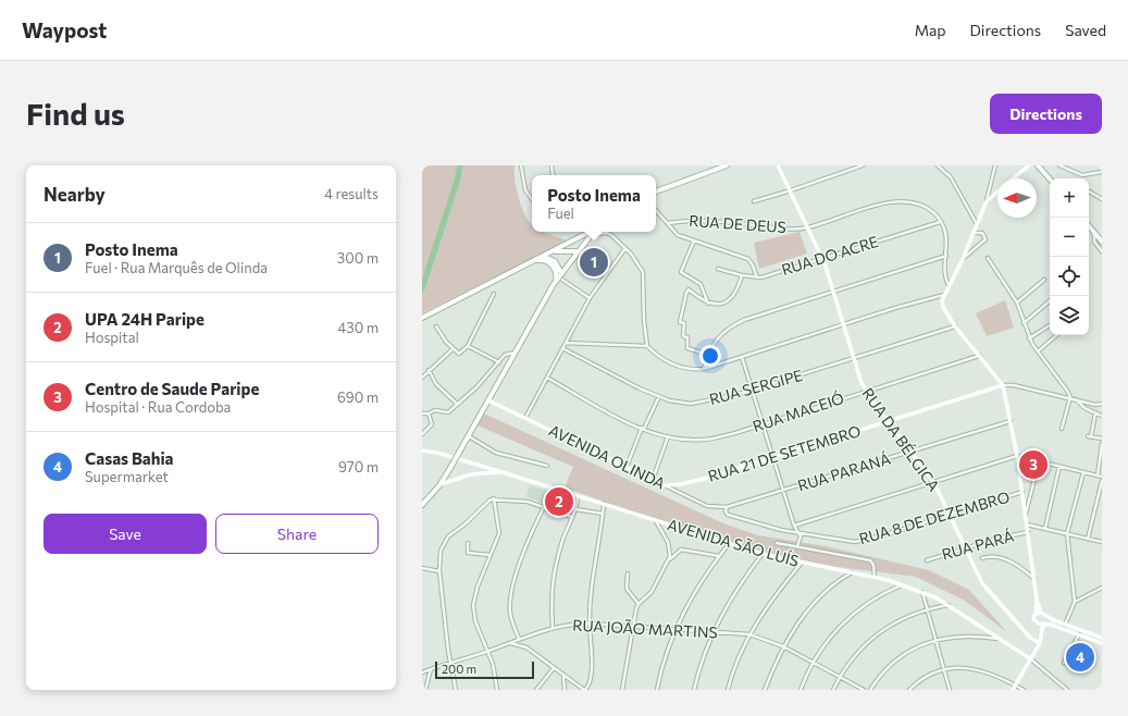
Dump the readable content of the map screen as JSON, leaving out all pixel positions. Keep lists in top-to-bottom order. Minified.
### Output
{"streets":{"main road":["RUA DA BÉLGICA","RUA 21 DE SETEMBRO","AVENIDA OLINDA","AVENIDA SÃO LUÍS"],"street":["RUA DE DEUS","RUA DO ACRE","RUA SERGIPE","RUA MACEIÓ","RUA PARANÁ","RUA 8 DE DEZEMBRO","RUA PARÁ","RUA JOÃO MARTINS"]},"crossings":[["RUA DE DEUS","RUA DO ACRE"],["RUA DE DEUS","RUA DA BÉLGICA"],["RUA DO ACRE","RUA DA BÉLGICA"],["RUA SERGIPE","RUA DA BÉLGICA"],["RUA MACEIÓ","RUA DA BÉLGICA"],["RUA DA BÉLGICA","RUA 21 DE SETEMBRO"],["RUA DA BÉLGICA","RUA PARANÁ"],["RUA DA BÉLGICA","RUA 8 DE DEZEMBRO"],["RUA DA BÉLGICA","RUA PARÁ"],["RUA 21 DE SETEMBRO","AVENIDA OLINDA"],["AVENIDA OLINDA","RUA PARANÁ"],["AVENIDA OLINDA","RUA 8 DE DEZEMBRO"],["RUA PARANÁ","RUA 8 DE DEZEMBRO"]],"scale_bar":"200 m","north":"left","page":{"header":"Waypost","nav":["Map","Directions","Saved"],"buttons":["Directions",["Save","Share"]],"title":"Find us","heading":["Nearby","4 results"],"popup":["Posto Inema","Fuel"],"map_buttons":["+","−"],"list":[{"mark":"1","name":"Posto Inema","note":"Fuel · Rua Marquês de Olinda","value":"300 m"},{"mark":"2","name":"UPA 24H Paripe","note":"Hospital","value":"430 m"},{"mark":"3","name":"Centro de Saude Paripe","note":"Hospital · Rua Cordoba","value":"690 m"},{"mark":"4","name":"Casas Bahia","note":"Supermarket","value":"970 m"}],"pins":["1","3","2","4"],"scale":"200 m"}}
